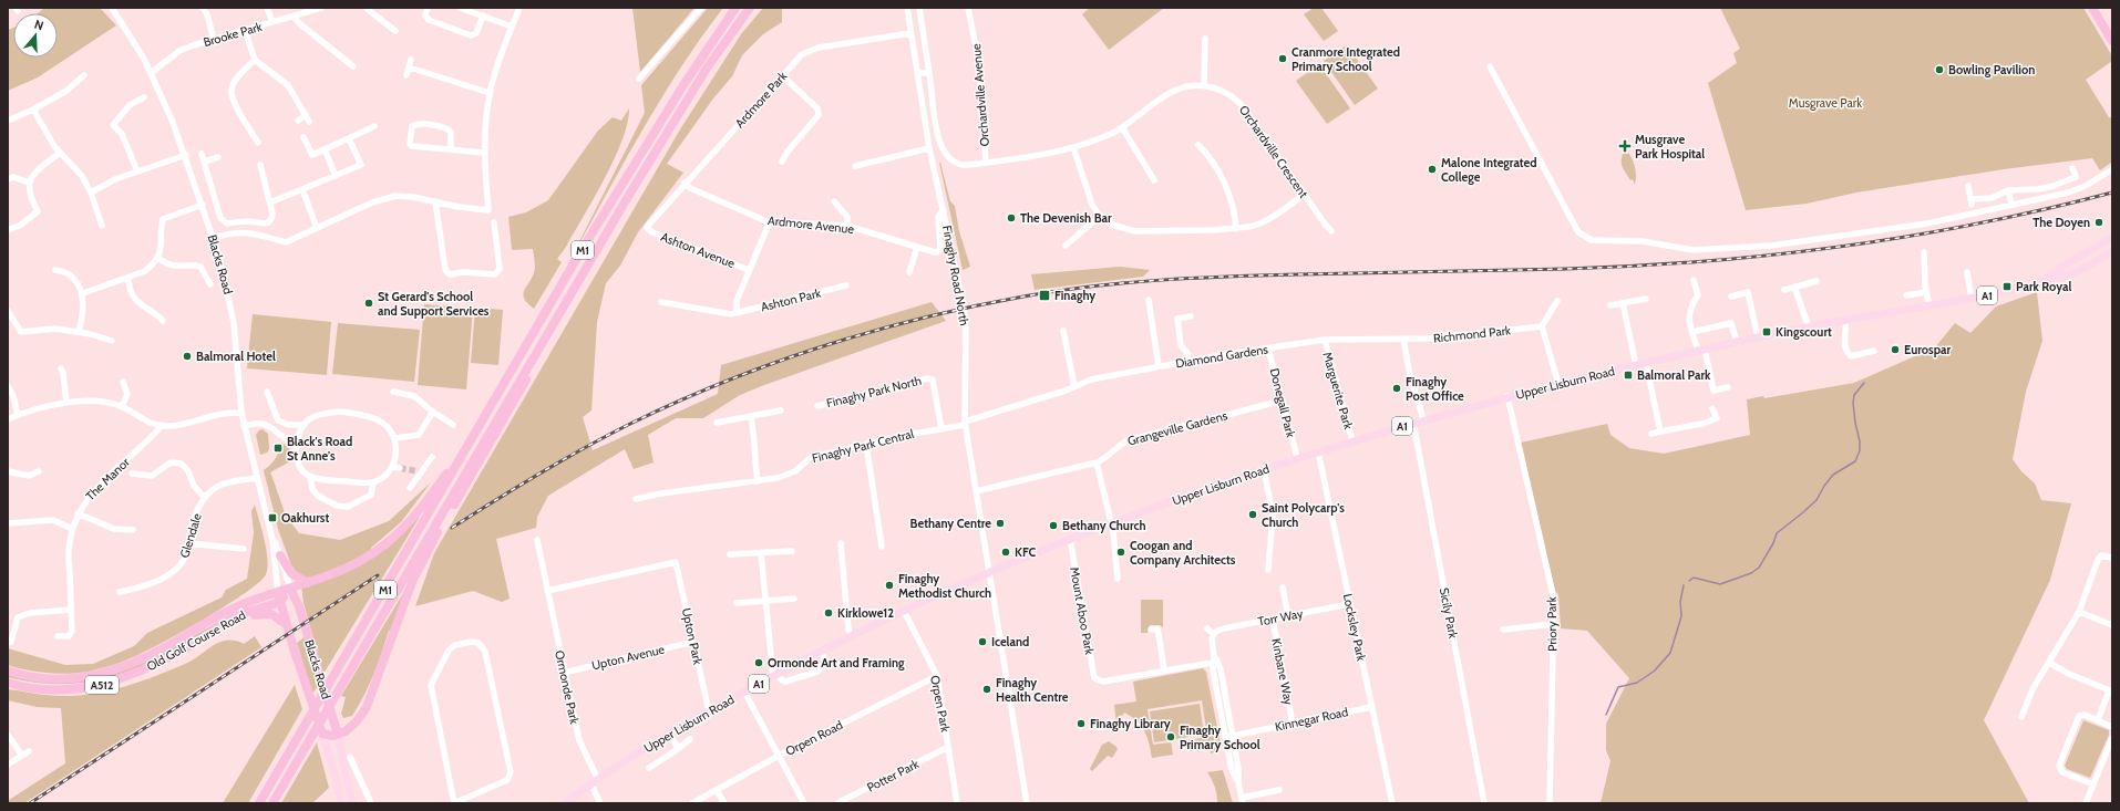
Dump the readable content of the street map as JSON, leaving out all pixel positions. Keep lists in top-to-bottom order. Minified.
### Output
{"streets":{"highway":["M1","Blacks Road","Old Golf Course Road","A512"],"main road":["A1","Upper Lisburn Road"],"street":["Brooke Park","Orchardville Avenue","Ardmore Park","Orchardville Crescent","Ardmore Avenue","Ashton Avenue","Finaghy Road North","Ashton Park","Richmond Park","Diamond Gardens","Marguerite Park","Finaghy Park North","Donegall Park","Grangeville Gardens","Finaghy Park Central","The Manor","Glendale","Mount Aboo Park","Sicily Park","Torr Way","Priory Park","Locksley Park","Upton Park","Upton Avenue","Kinbane Way","Ormonde Park","Orpen Park","Kinnegar Road","Orpen Road","Potter Park"]},"crossings":[["Brooke Park","Blacks Road"],["Orchardville Avenue","Orchardville Crescent"],["Ardmore Park","Ardmore Avenue"],["Ardmore Park","Ashton Avenue"],["Ardmore Park","Finaghy Road North"],["Ardmore Avenue","Finaghy Road North"],["M1","Old Golf Course Road"],["Blacks Road","Glendale"],["Blacks Road","Old Golf Course Road"],["Blacks Road","A512"],["Finaghy Road North","Diamond Gardens"],["Finaghy Road North","Upper Lisburn Road"],["Finaghy Road North","Grangeville Gardens"],["Finaghy Road North","Finaghy Park Central"],["A1","Upper Lisburn Road"],["Richmond Park","Diamond Gardens"],["Diamond Gardens","Marguerite Park"],["Diamond Gardens","Donegall Park"],["Diamond Gardens","Finaghy Park Central"],["Upper Lisburn Road","Marguerite Park"],["Upper Lisburn Road","Donegall Park"],["Upper Lisburn Road","Mount Aboo Park"],["Upper Lisburn Road","Sicily Park"],["Upper Lisburn Road","Priory Park"],["Upper Lisburn Road","Locksley Park"],["Upper Lisburn Road","Upton Park"],["Upper Lisburn Road","Ormonde Park"],["Upper Lisburn Road","Orpen Park"],["Finaghy Park North","Finaghy Park Central"],["Donegall Park","Grangeville Gardens"],["Torr Way","Locksley Park"],["Torr Way","Kinbane Way"],["Locksley Park","Kinnegar Road"],["Upton Park","Upton Avenue"],["Upton Park","Ormonde Park"],["Old Golf Course Road","A512"],["Upton Avenue","Ormonde Park"],["Kinbane Way","Kinnegar Road"],["Orpen Park","Orpen Road"],["Orpen Park","Potter Park"]],"parks":["Musgrave Park"],"places":{"other":["Cranmore Integrated Primary School","Bowling Pavilion","Malone Integrated College","The Devenish Bar","The Doyen","St Gerard's School and Support Services","Eurospar","Balmoral Hotel","Finaghy Post Office","Saint Polycarp's Church","Bethany Centre","Bethany Church","KFC","Coogan and Company Architects","Finaghy Methodist Church","Kirklowe12","Iceland","Ormonde Art and Framing","Finaghy Health Centre","Finaghy Library","Finaghy Primary School"],"health":["Musgrave Park Hospital"],"transit":["Park Royal","Finaghy","Kingscourt","Balmoral Park","Black's Road St Anne's","Oakhurst"]},"north":"top"}
